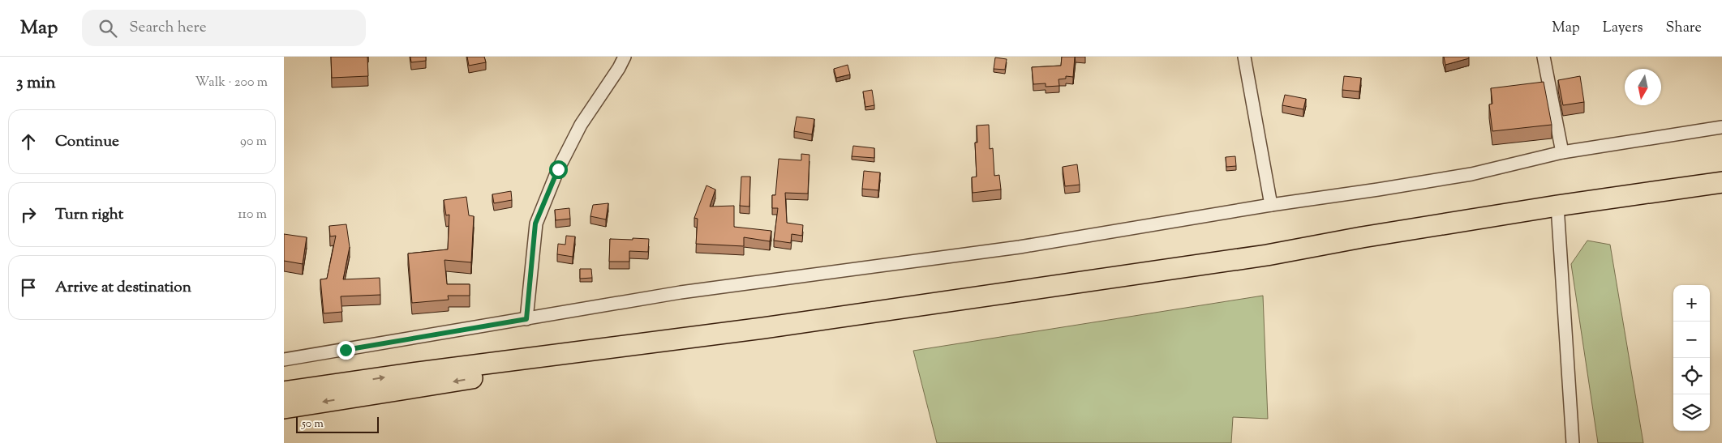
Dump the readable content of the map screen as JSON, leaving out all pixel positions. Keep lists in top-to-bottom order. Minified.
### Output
{"scale_bar":"50 m","north":"bottom","page":{"header":"Map","search":"Search here","nav":["Map","Layers","Share"],"heading":["3 min","Walk · 200 m"],"list":[["Continue","90 m"],["Turn right","110 m"],"Arrive at destination"],"map_buttons":["+","−"],"scale":"50 m"}}
